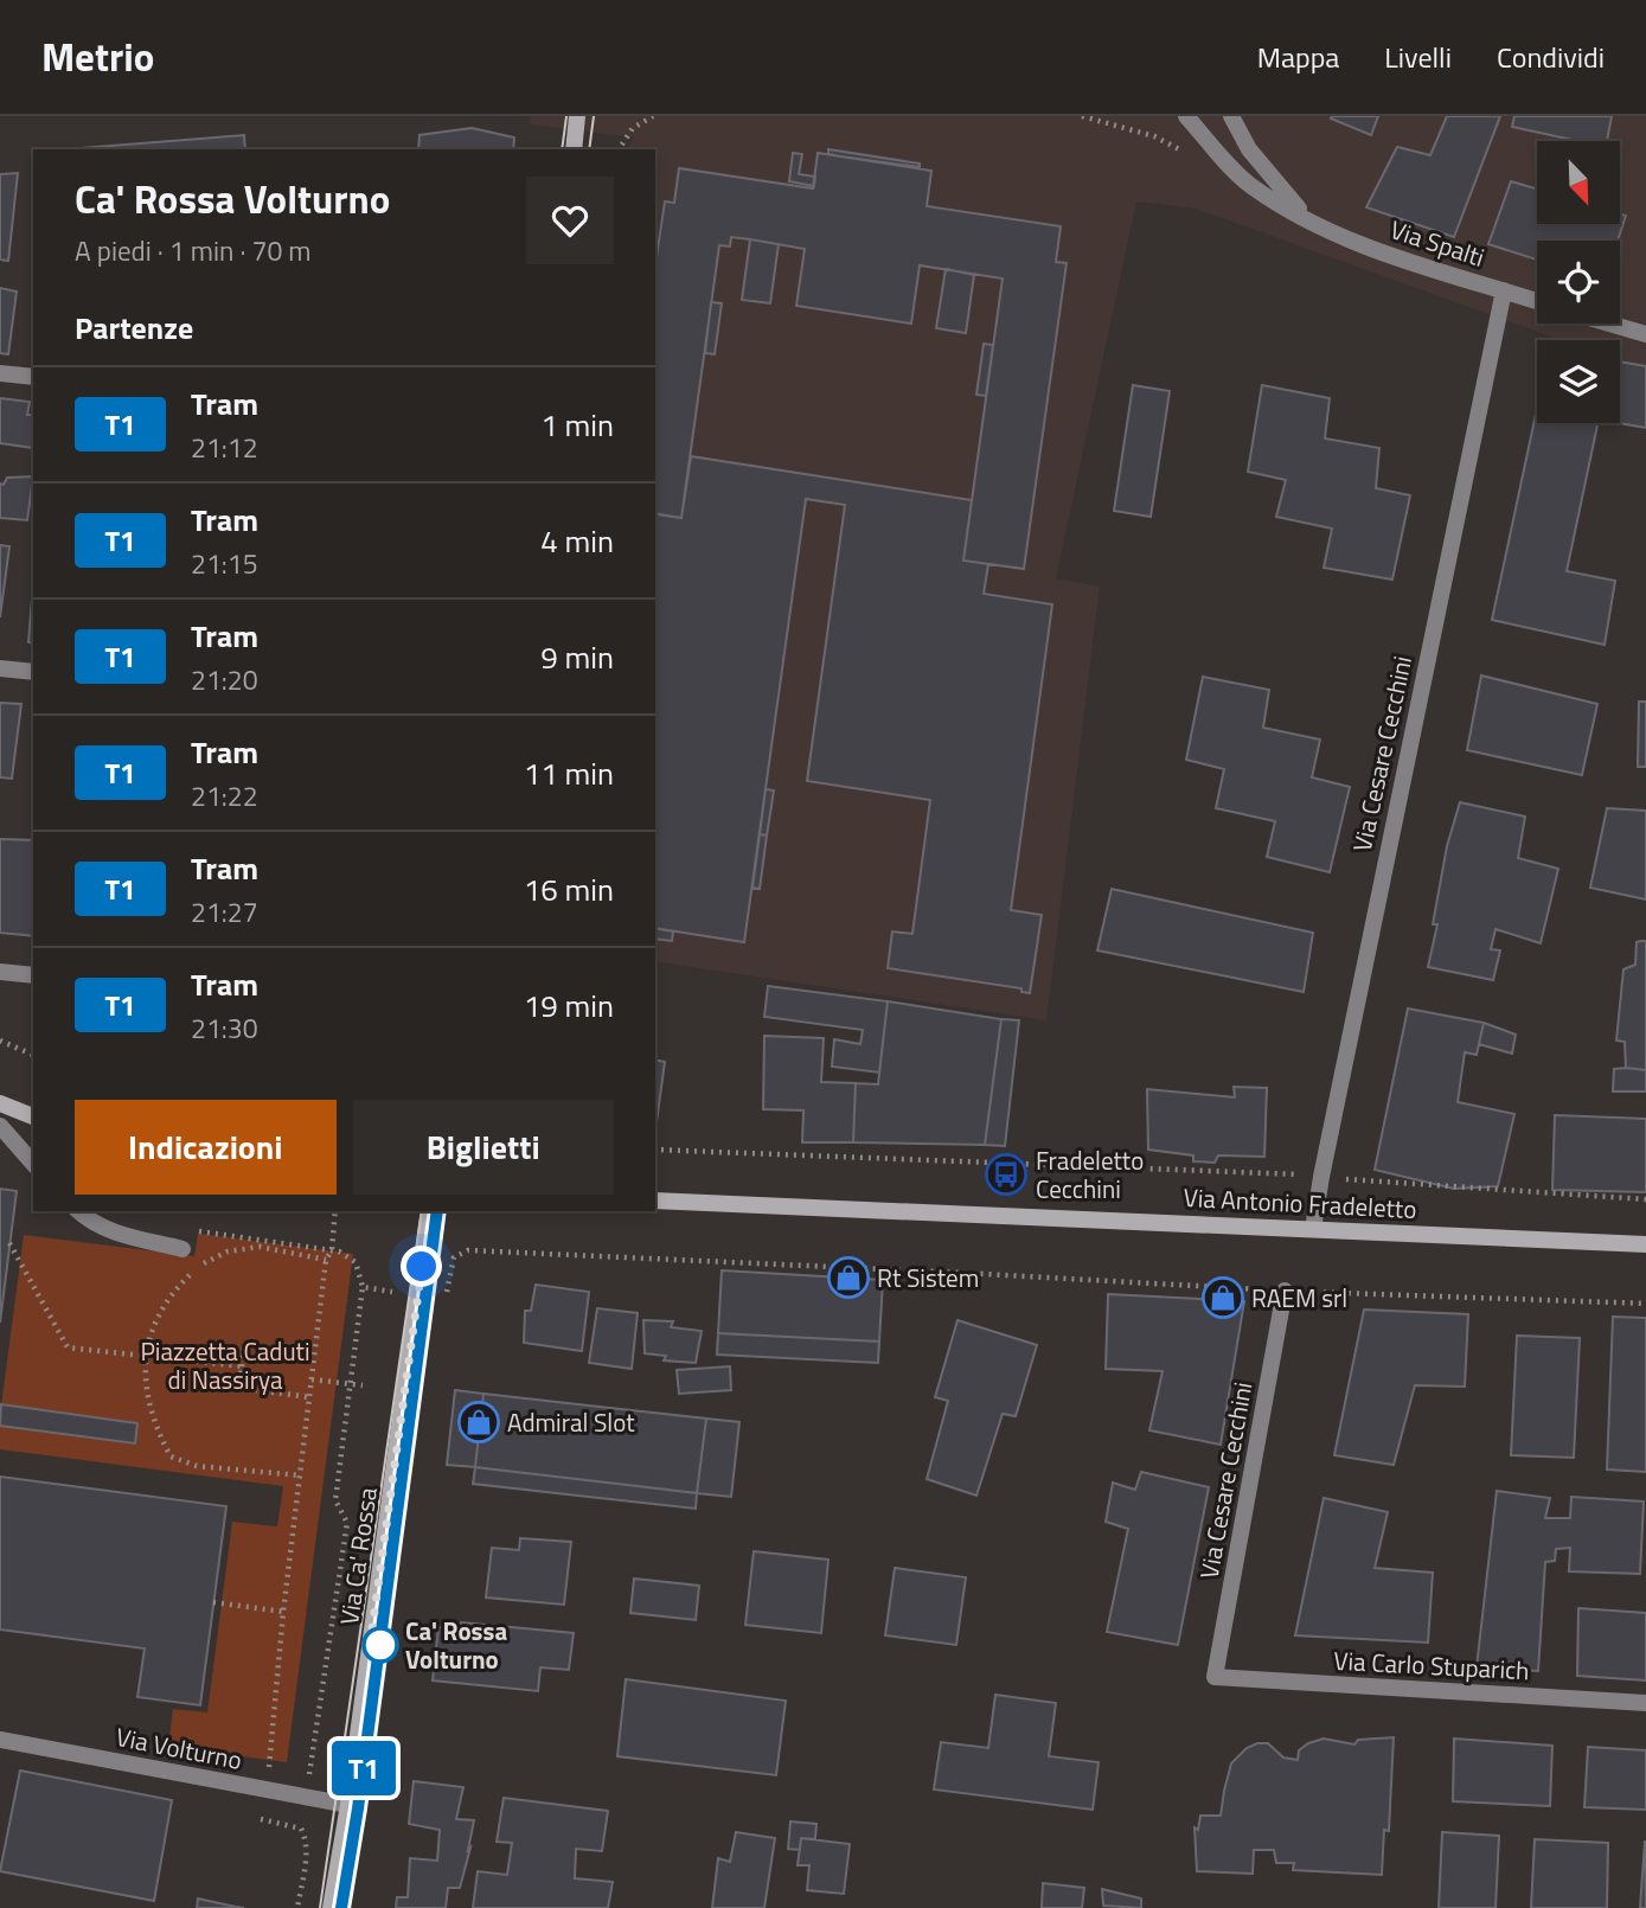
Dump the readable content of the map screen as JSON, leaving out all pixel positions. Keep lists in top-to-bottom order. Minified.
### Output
{"streets":{"main road":["Via Antonio Fradeletto","Via Ca' Rossa"],"street":["Via Spalti","Via Cesare Cecchini","Via Carlo Stuparich","Via Volturno"]},"crossings":[["Via Spalti","Via Cesare Cecchini"],["Via Cesare Cecchini","Via Antonio Fradeletto"],["Via Cesare Cecchini","Via Carlo Stuparich"],["Via Ca' Rossa","Via Volturno"]],"parks":["Piazzetta Caduti di Nassirya"],"places":{"bus stop":["Fradeletto Cecchini"],"shop":["Rt Sistem","RAEM srl","Admiral Slot"],"other":["Ca' Rossa Volturno"]},"lines":["tram line T1"],"north":"bottom right","page":{"header":"Metrio","nav":["Mappa","Livelli","Condividi"],"on_map":"T1","heading":[["Ca' Rossa Volturno","A piedi · 1 min · 70 m"],"Partenze"],"list":[{"mark":"T1","name":"Tram","note":"21:12","value":"1 min"},{"mark":"T1","name":"Tram","note":"21:15","value":"4 min"},{"mark":"T1","name":"Tram","note":"21:20","value":"9 min"},{"mark":"T1","name":"Tram","note":"21:22","value":"11 min"},{"mark":"T1","name":"Tram","note":"21:27","value":"16 min"},{"mark":"T1","name":"Tram","note":"21:30","value":"19 min"}],"buttons":["Indicazioni","Biglietti"]}}
